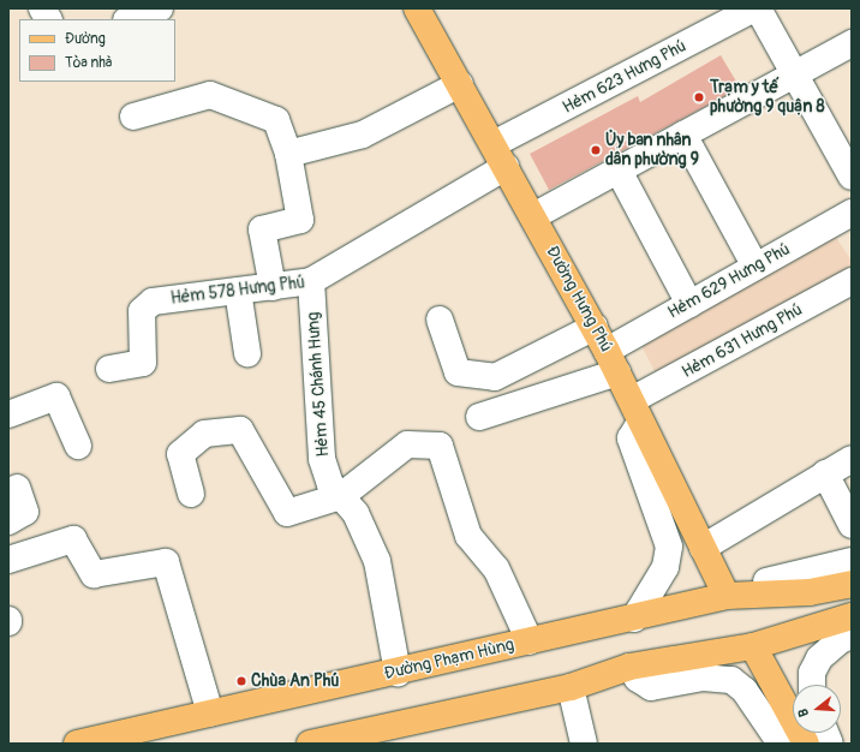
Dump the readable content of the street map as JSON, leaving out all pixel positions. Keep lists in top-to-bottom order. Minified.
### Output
{"streets":{"main road":["Đường Hưng Phú","Đường Phạm Hùng"],"street":["Hẻm 623 Hưng Phú","Hẻm 629 Hưng Phú","Hẻm 578 Hưng Phú","Hẻm 631 Hưng Phú","Hẻm 45 Chánh Hưng"]},"crossings":[["Hẻm 623 Hưng Phú","Hẻm 578 Hưng Phú"],["Hẻm 623 Hưng Phú","Đường Hưng Phú"],["Hẻm 629 Hưng Phú","Đường Hưng Phú"],["Hẻm 578 Hưng Phú","Đường Hưng Phú"],["Hẻm 578 Hưng Phú","Hẻm 45 Chánh Hưng"],["Đường Hưng Phú","Hẻm 631 Hưng Phú"],["Đường Hưng Phú","Đường Phạm Hùng"],["Hẻm 45 Chánh Hưng","Đường Phạm Hùng"]],"places":["Trạm y tế phường 9 quận 8","Ủy ban nhân dân phường 9","Chùa An Phú"],"legend":["Đường","Tòa nhà"],"north":"left"}
